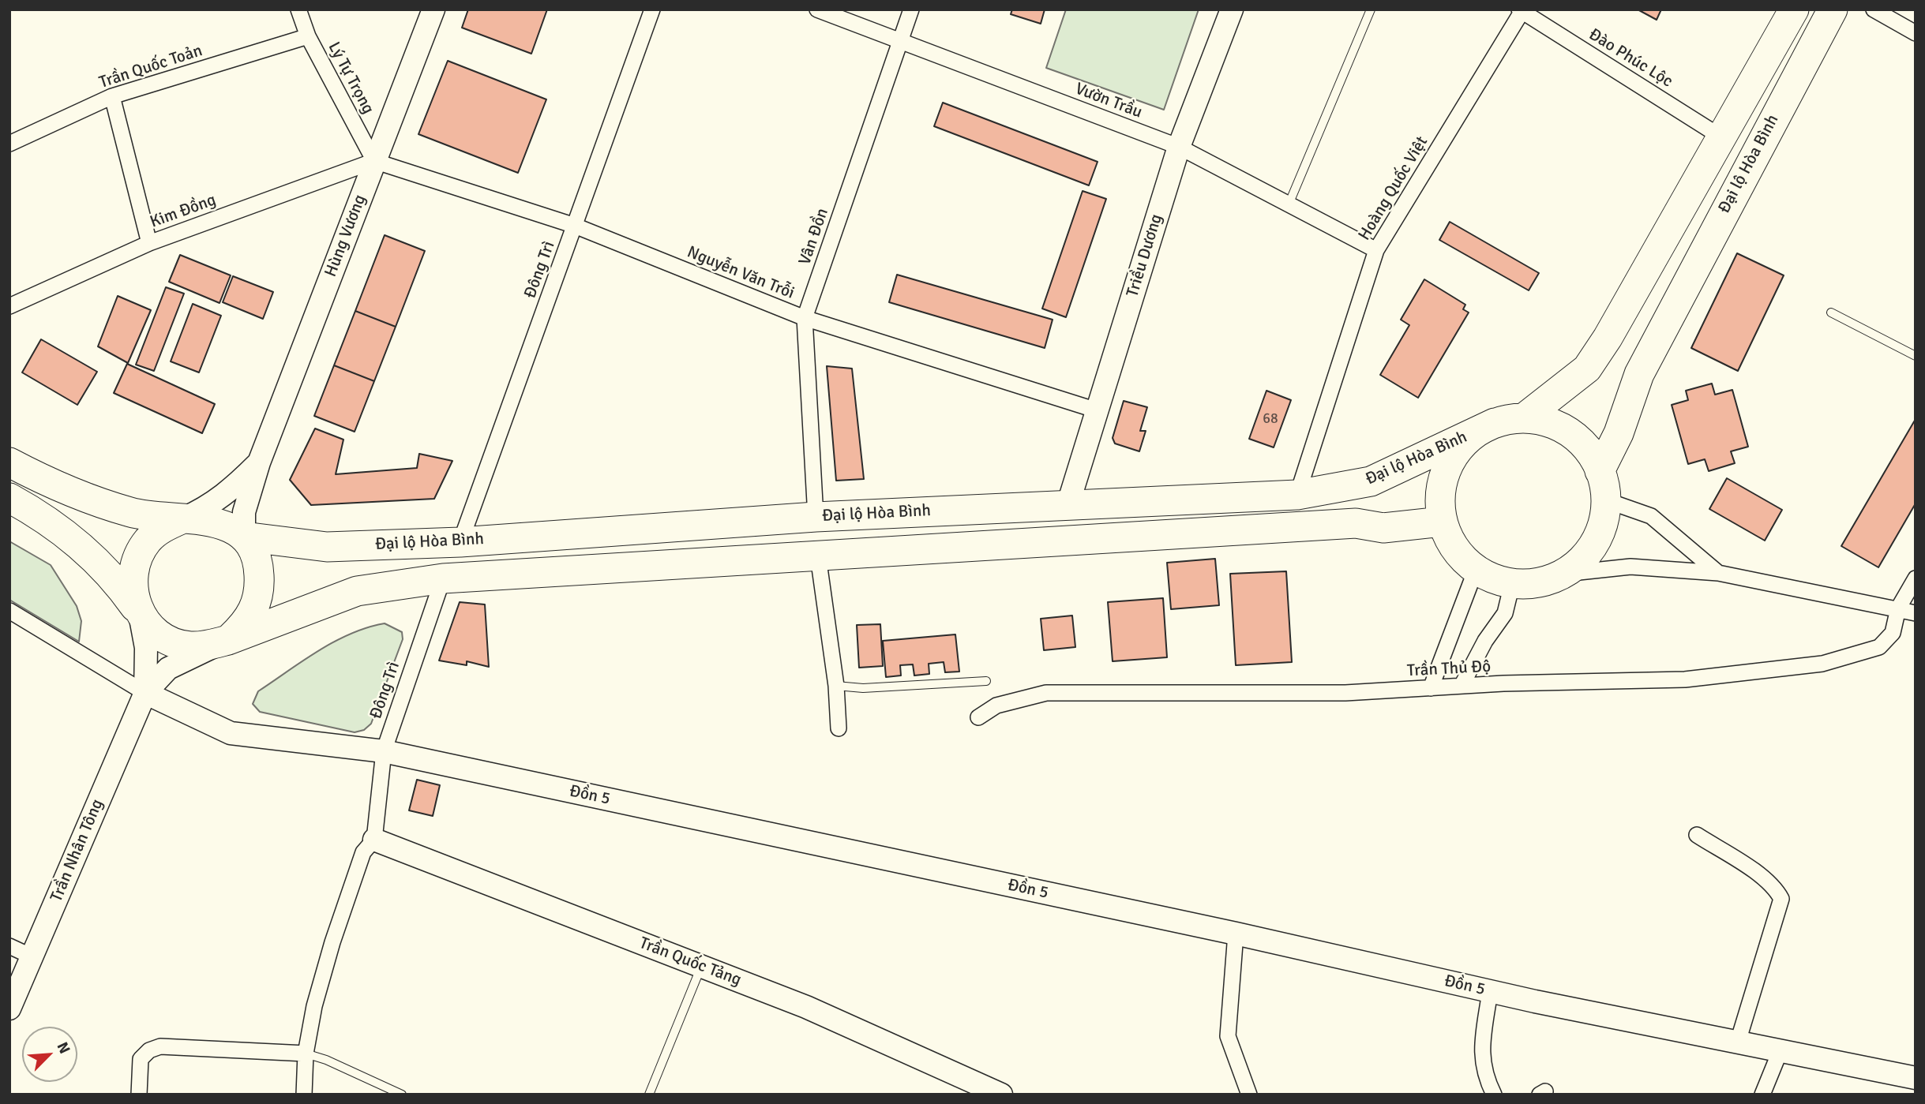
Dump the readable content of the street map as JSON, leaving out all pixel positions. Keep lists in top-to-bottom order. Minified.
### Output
{"streets":{"highway":["Đại lộ Hòa Bình"],"street":["Đào Phúc Lộc","Trần Quốc Toản","Lý Tự Trọng","Vườn Trầu","Hoàng Quốc Việt","Kim Đồng","Hùng Vương","Vân Đồn","Triều Dương","Đông Trì","Nguyễn Văn Trỗi","Trần Thủ Độ","Đồn 5","Trần Nhân Tông","Trần Quốc Tảng"]},"crossings":[["Đào Phúc Lộc","Đại lộ Hòa Bình"],["Đào Phúc Lộc","Hoàng Quốc Việt"],["Trần Quốc Toản","Lý Tự Trọng"],["Lý Tự Trọng","Kim Đồng"],["Lý Tự Trọng","Hùng Vương"],["Lý Tự Trọng","Nguyễn Văn Trỗi"],["Vườn Trầu","Hoàng Quốc Việt"],["Vườn Trầu","Vân Đồn"],["Vườn Trầu","Triều Dương"],["Đại lộ Hòa Bình","Hoàng Quốc Việt"],["Đại lộ Hòa Bình","Hùng Vương"],["Đại lộ Hòa Bình","Vân Đồn"],["Đại lộ Hòa Bình","Triều Dương"],["Đại lộ Hòa Bình","Đông Trì"],["Kim Đồng","Hùng Vương"],["Kim Đồng","Nguyễn Văn Trỗi"],["Hùng Vương","Nguyễn Văn Trỗi"],["Vân Đồn","Nguyễn Văn Trỗi"],["Triều Dương","Nguyễn Văn Trỗi"],["Đông Trì","Nguyễn Văn Trỗi"],["Đông Trì","Đồn 5"],["Đông Trì","Trần Quốc Tảng"],["Đồn 5","Trần Nhân Tông"]],"house_numbers":["68"],"north":"top right"}
